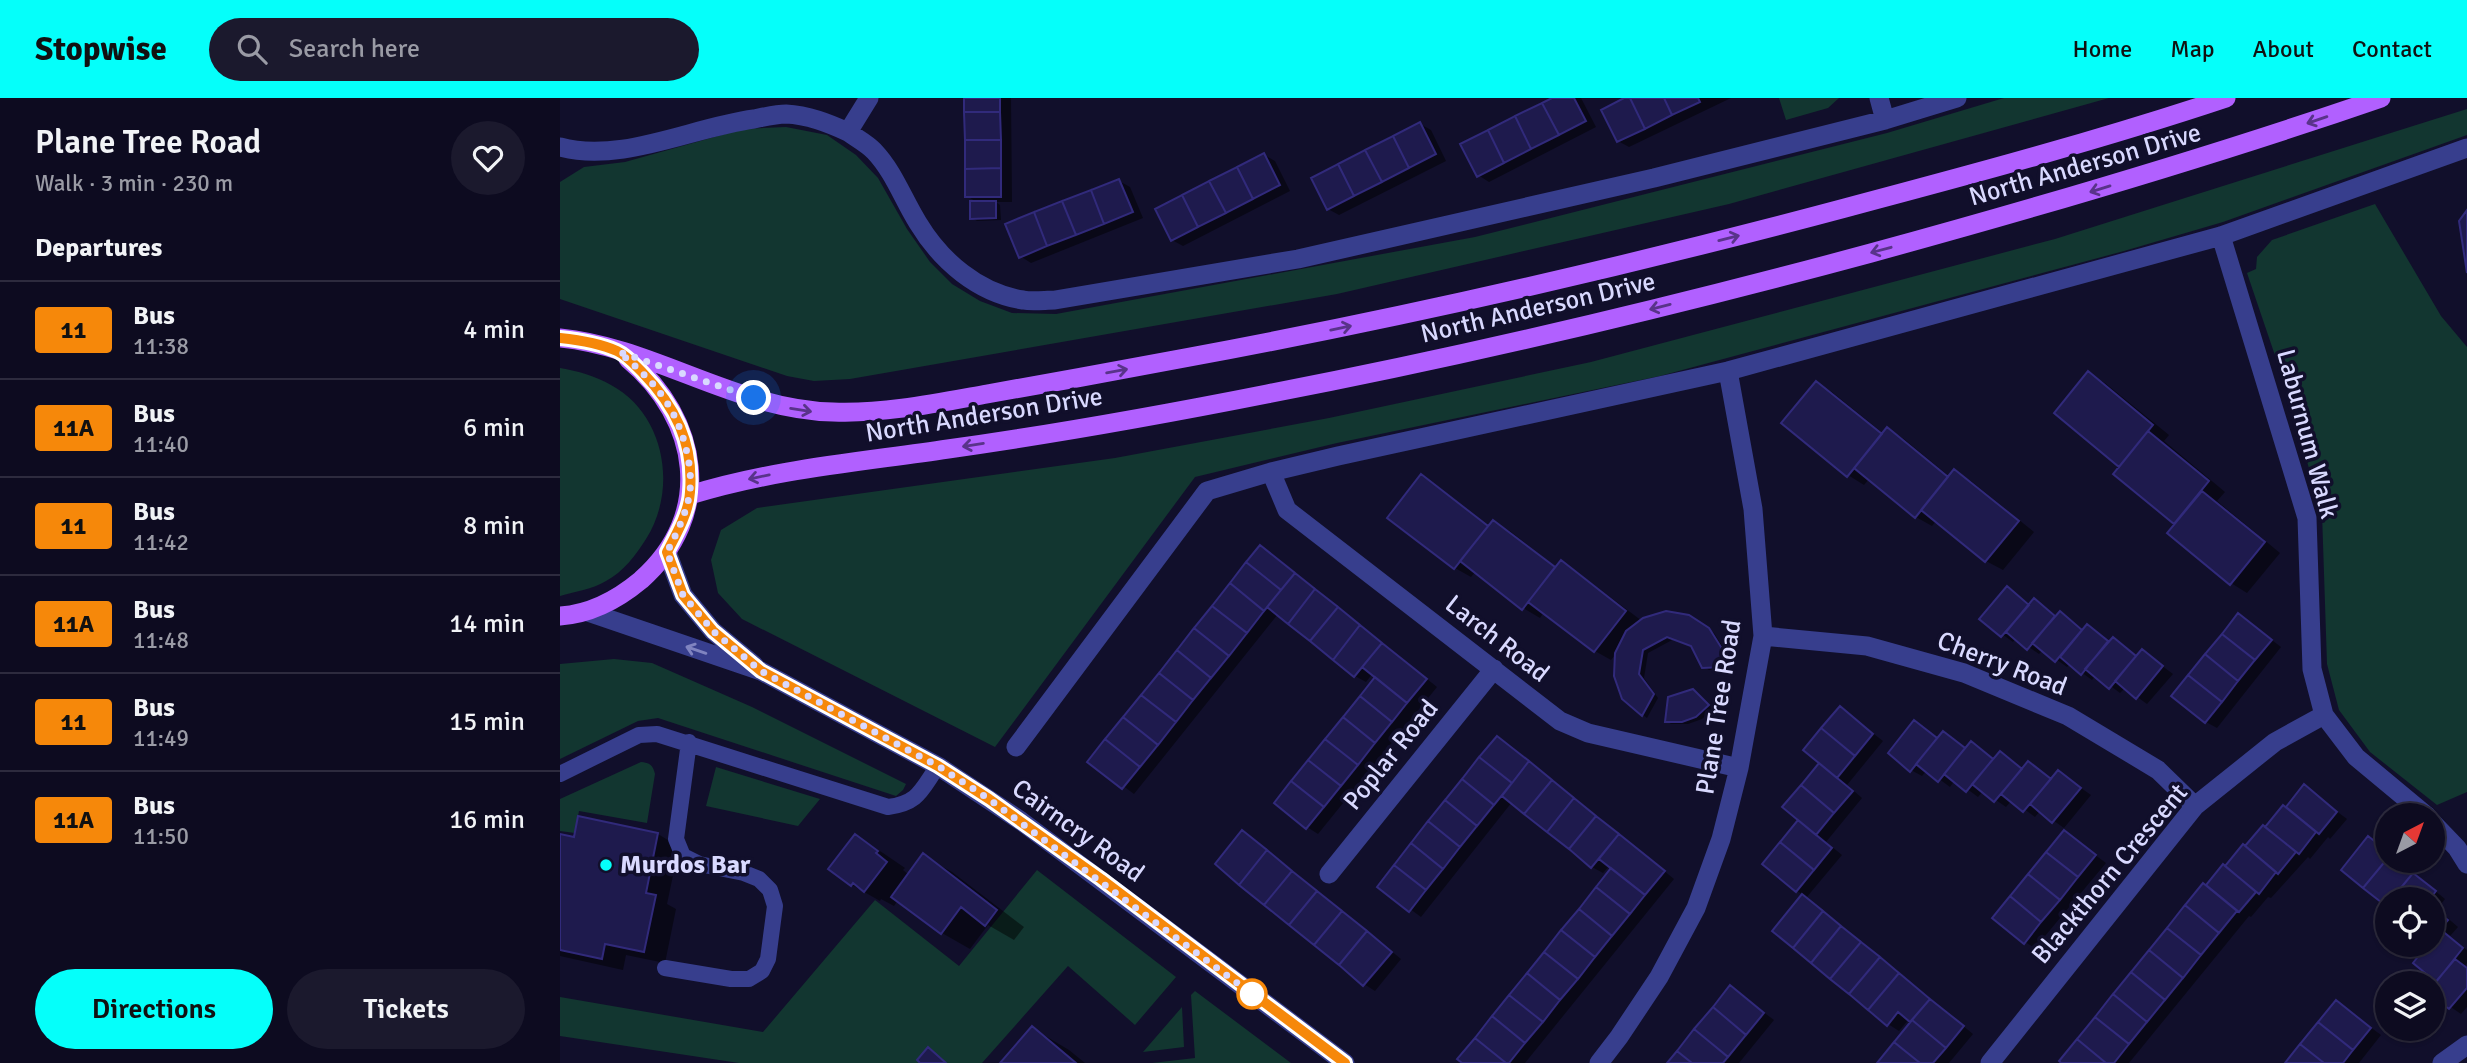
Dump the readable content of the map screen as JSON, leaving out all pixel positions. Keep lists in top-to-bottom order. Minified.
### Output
{"streets":{"main road":["North Anderson Drive"],"street":["Laburnum Walk","Larch Road","Cherry Road","Plane Tree Road","Poplar Road","Cairncry Road","Blackthorn Crescent"]},"crossings":[["Laburnum Walk","Blackthorn Crescent"],["Larch Road","Plane Tree Road"],["Larch Road","Poplar Road"],["Cherry Road","Plane Tree Road"],["Cherry Road","Blackthorn Crescent"]],"places":["Murdos Bar"],"lines":["bus line 11"],"north":"top right","page":{"header":"Stopwise","search":"Search here","nav":["Home","Map","About","Contact"],"heading":[["Plane Tree Road","Walk · 3 min · 230 m"],"Departures"],"list":[{"mark":"11","name":"Bus","note":"11:38","value":"4 min"},{"mark":"11A","name":"Bus","note":"11:40","value":"6 min"},{"mark":"11","name":"Bus","note":"11:42","value":"8 min"},{"mark":"11A","name":"Bus","note":"11:48","value":"14 min"},{"mark":"11","name":"Bus","note":"11:49","value":"15 min"},{"mark":"11A","name":"Bus","note":"11:50","value":"16 min"}],"buttons":["Directions","Tickets"]}}
